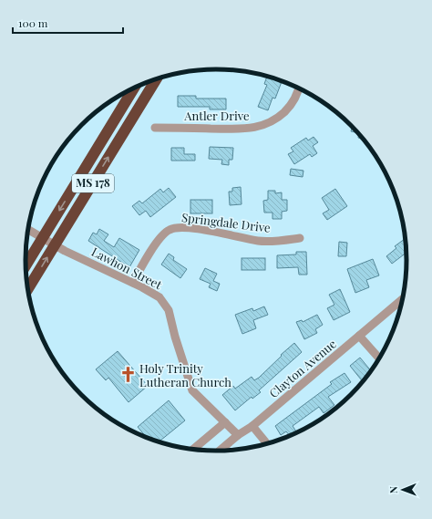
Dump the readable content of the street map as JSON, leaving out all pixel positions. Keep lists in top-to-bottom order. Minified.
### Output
{"streets":{"highway":["MS 178"],"street":["Antler Drive","Springdale Drive","Lawhon Street","Clayton Avenue"]},"crossings":[["MS 178","Lawhon Street"],["Springdale Drive","Lawhon Street"],["Lawhon Street","Clayton Avenue"]],"places":{"church":["Holy Trinity Lutheran Church"]},"scale_bar":"100 m","north":"left"}
